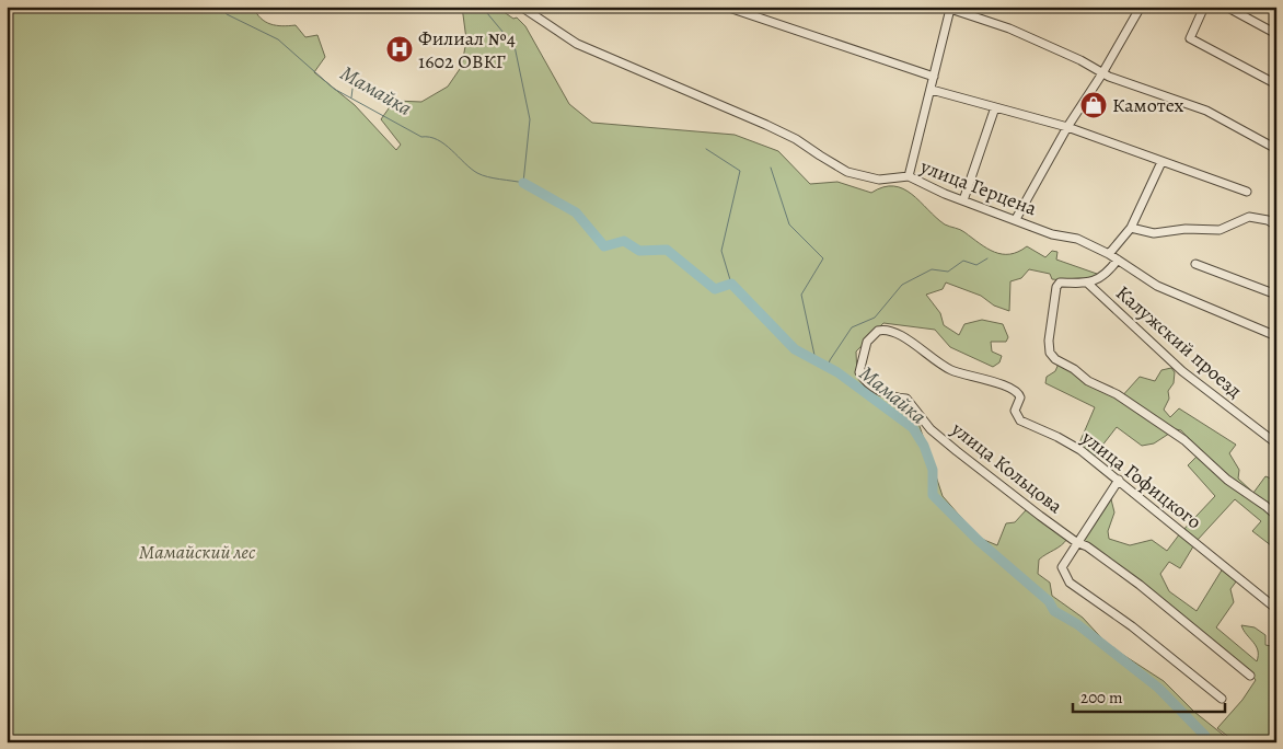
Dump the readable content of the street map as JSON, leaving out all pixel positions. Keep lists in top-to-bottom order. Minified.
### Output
{"streets":{"street":["улица Герцена","Калужский проезд","улица Кольцова","улица Гофицкого"]},"crossings":[["улица Кольцова","улица Гофицкого"]],"water":["Мамайка"],"parks":["Мамайский лес"],"places":{"hospital":["Филиал №4 1602 ОВКГ"],"shop":["Камотех"]},"scale_bar":"200 m"}
